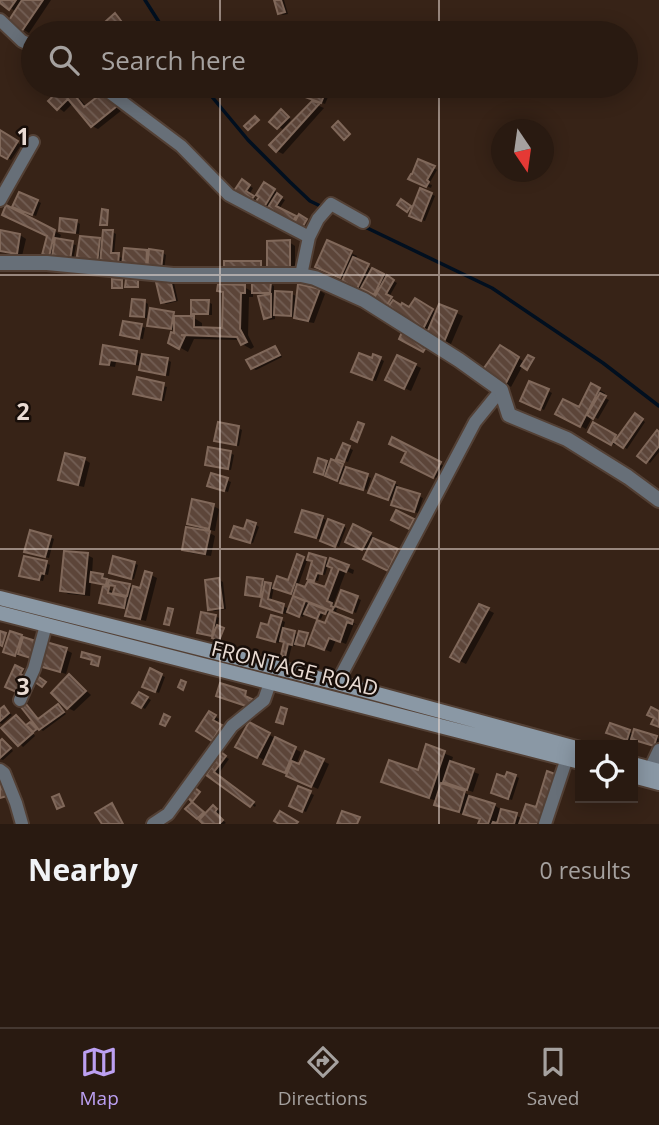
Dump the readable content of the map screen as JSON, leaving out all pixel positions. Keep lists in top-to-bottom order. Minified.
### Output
{"streets":{"main road":["FRONTAGE ROAD"]},"north":"bottom","page":{"search":"Search here","heading":["Nearby","0 results"],"nav":["Map","Directions","Saved"]},"grid":{"rows":["1","2","3"]}}
